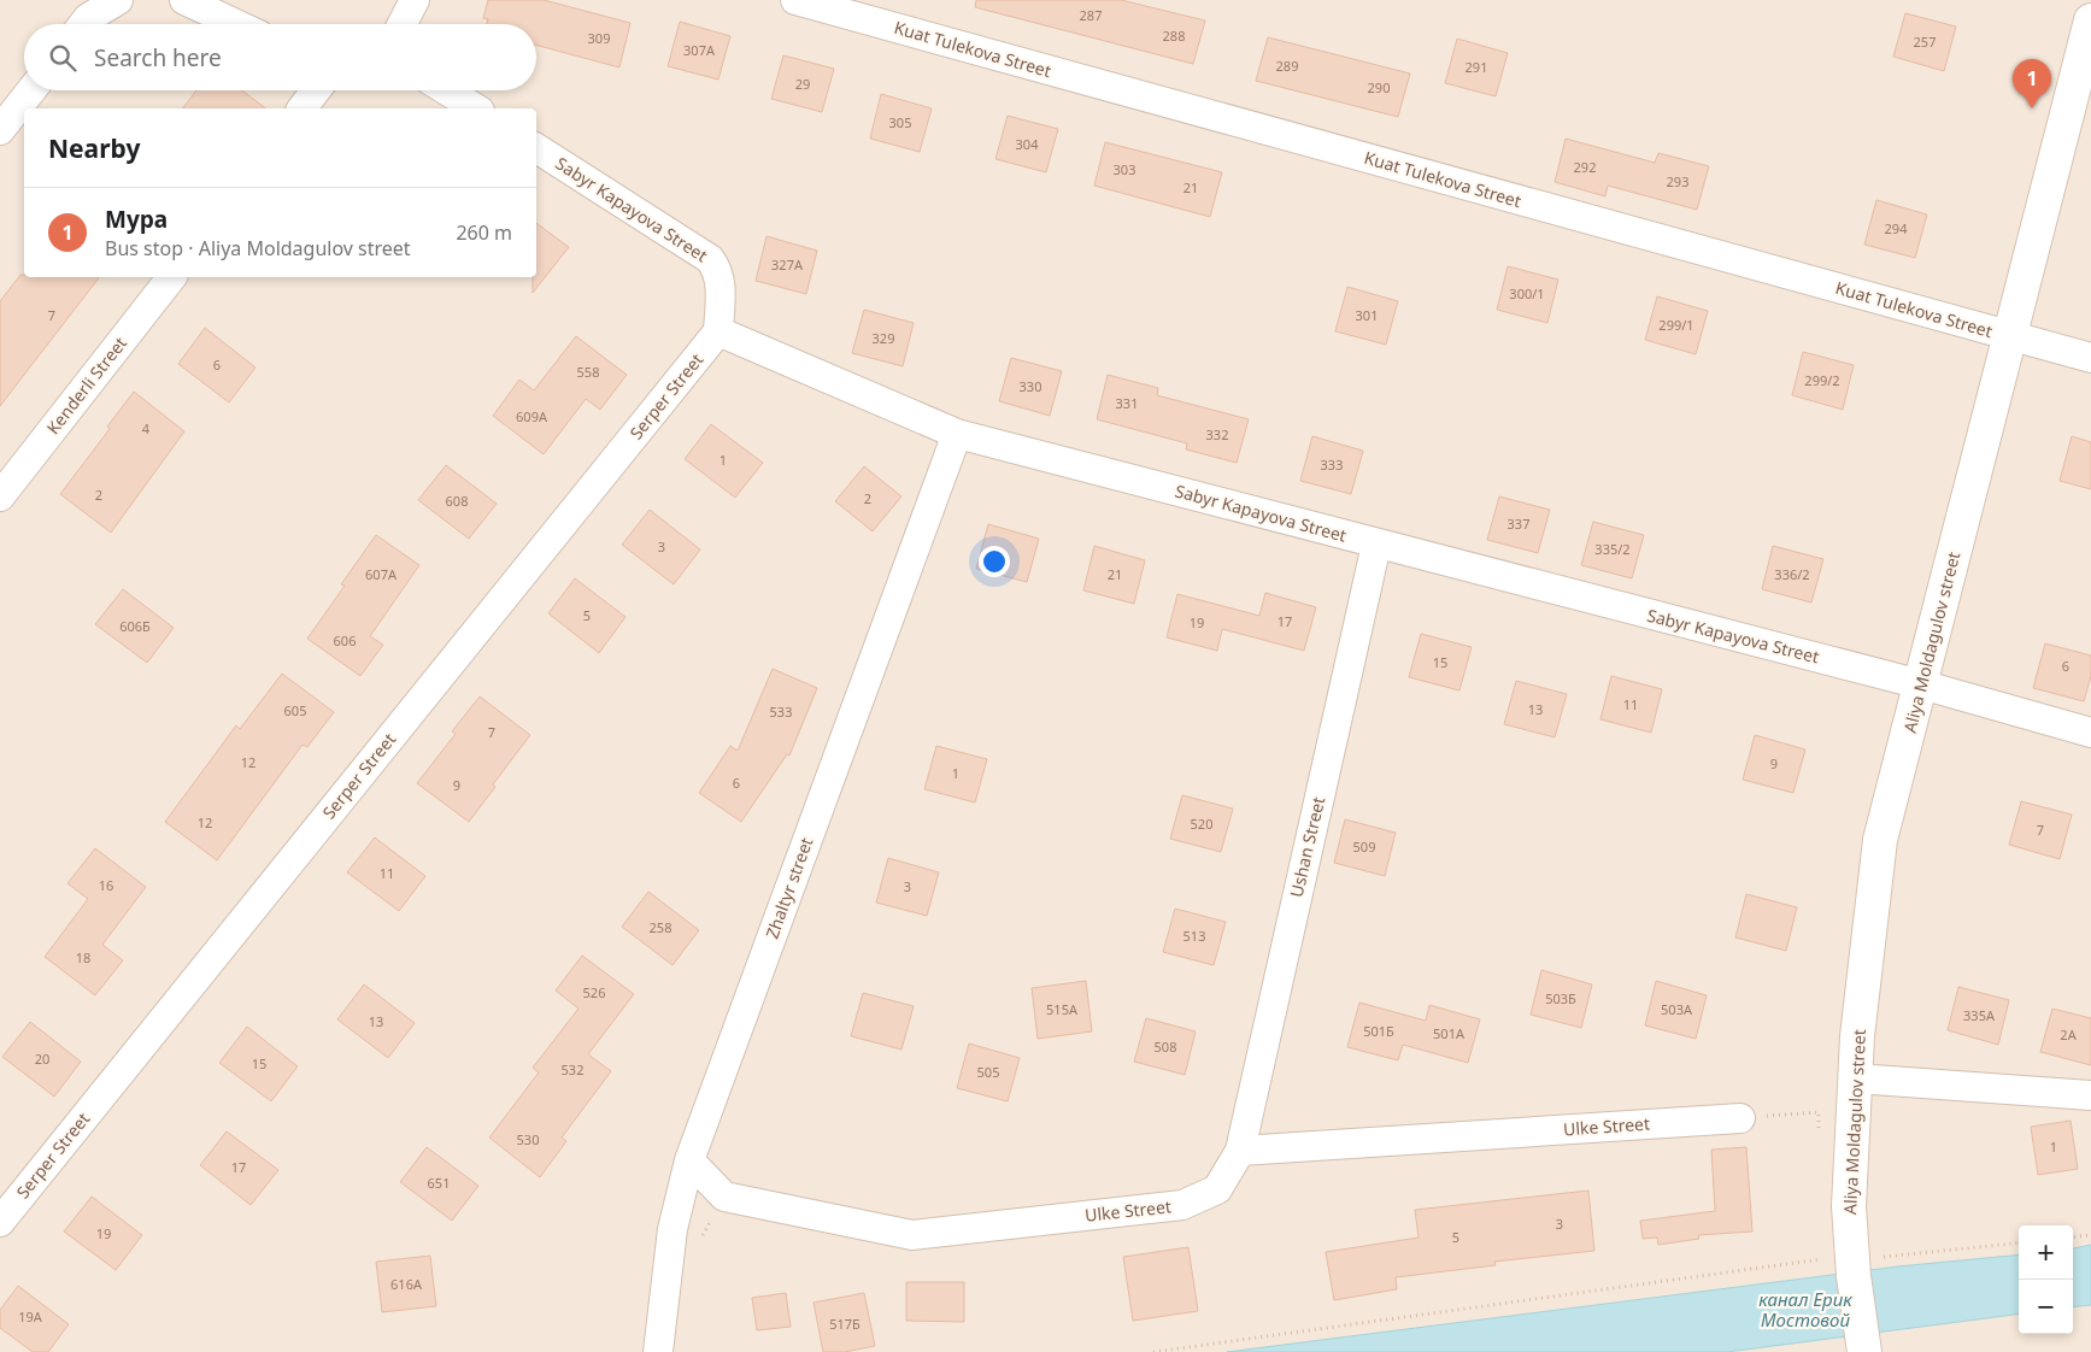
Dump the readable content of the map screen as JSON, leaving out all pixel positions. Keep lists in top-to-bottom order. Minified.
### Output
{"streets":{"main road":["Aliya Moldagulov street"],"street":["Kuat Tulekova Street","Sabyr Kapayova Street","Kenderli Street","Serper Street","Ushan Street","Zhaltyr street","Ulke Street"]},"crossings":[["Kuat Tulekova Street","Aliya Moldagulov street"],["Sabyr Kapayova Street","Serper Street"],["Sabyr Kapayova Street","Aliya Moldagulov street"],["Sabyr Kapayova Street","Ushan Street"],["Sabyr Kapayova Street","Zhaltyr street"],["Ushan Street","Ulke Street"],["Zhaltyr street","Ulke Street"]],"water":["канал Ерик Мостовой"],"house_numbers":["287","288","309","257","307А","289","291","29","290","305","304","292","303","293","21","294","327А","300/1","7","301","299/1","329","6","558","299/2","330","331","609А","4","332","1","333","2","2","608","337","3","335/2","607А","21","336/2","5","17","19","606Б","606","15","6","11","13","605","533","7","12","9","1","6","9","12","520","7","509","11","16","3","258","513","18","526","503Б","515А","503А","335А","13","501Б","501А","2А","508","20","15","532","505","530","1","17","651","3","19","5","616А","19А","517Б"],"page":{"search":"Search here","pins":"1","heading":"Nearby","list":[{"mark":"1","name":"Мура","note":"Bus stop · Aliya Moldagulov street","value":"260 m"}],"map_buttons":["+","−"]}}
